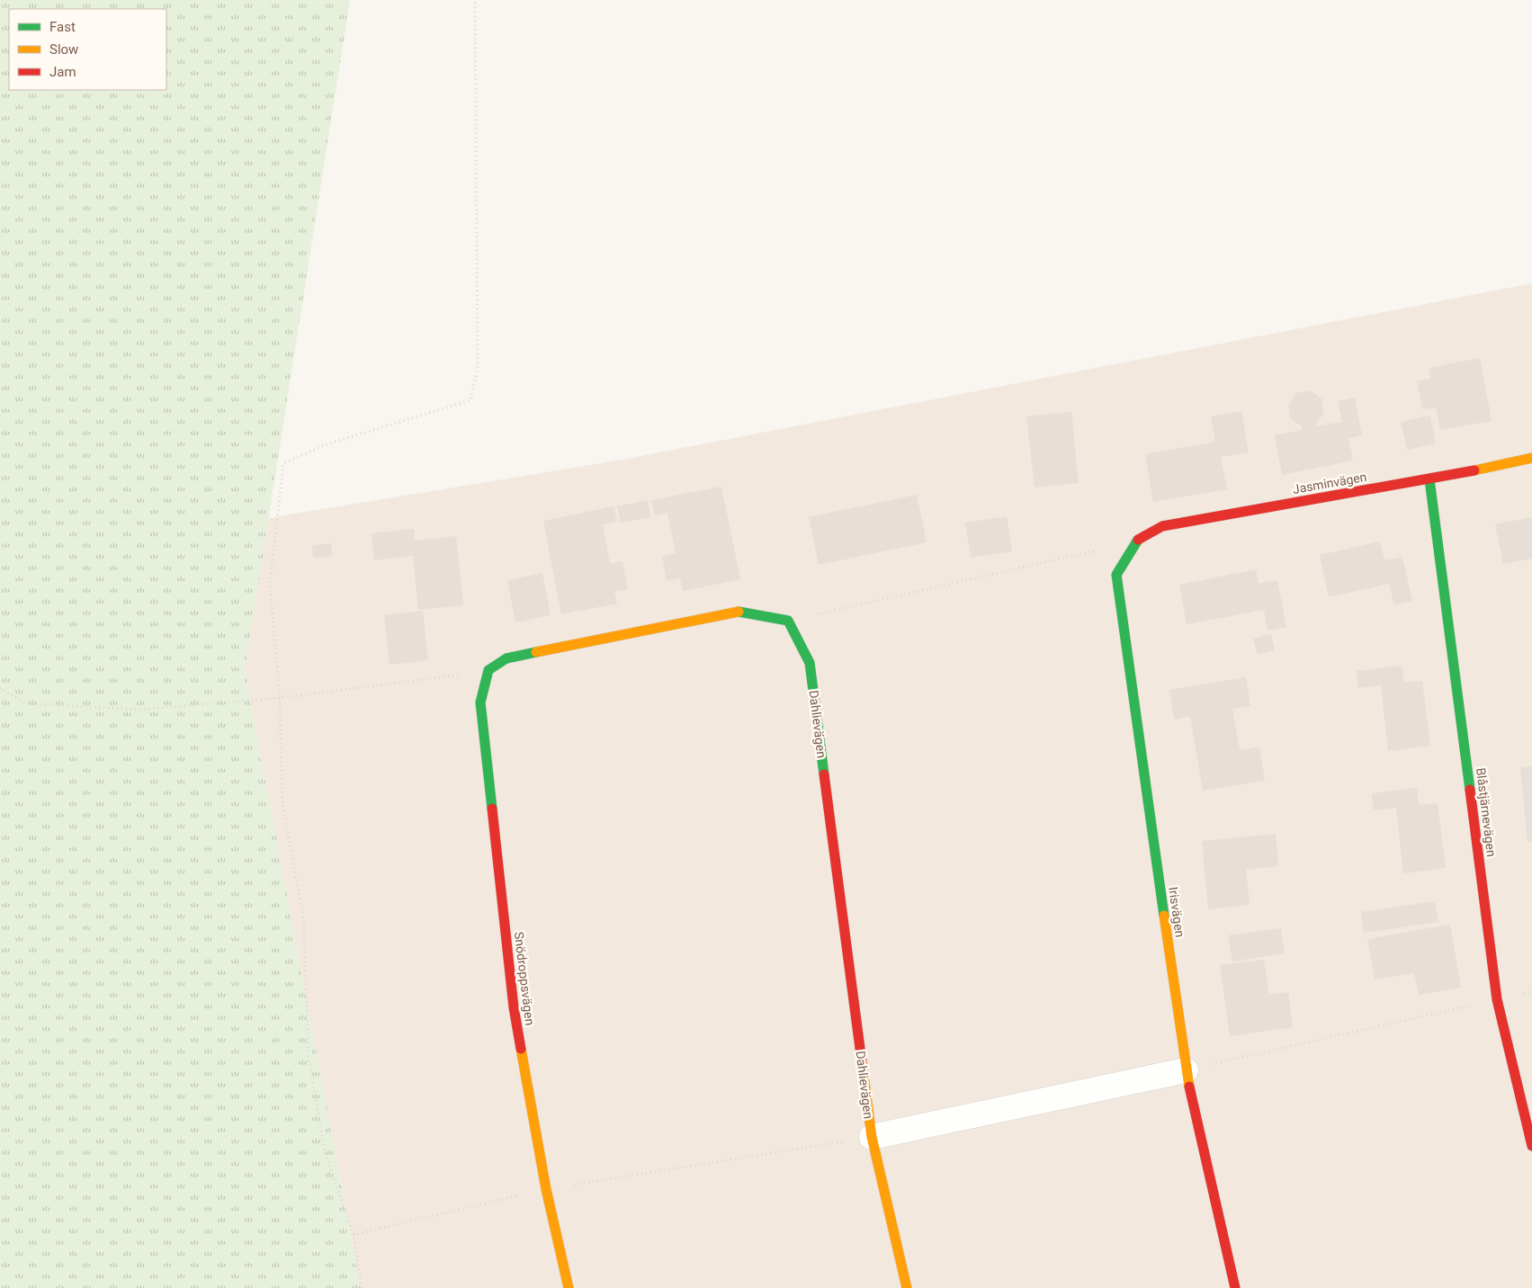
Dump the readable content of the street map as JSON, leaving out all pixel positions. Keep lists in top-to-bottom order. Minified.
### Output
{"streets":{"street":["Jasminvägen","Dahlievägen","Blåstjärnevägen","Irisvägen","Snödroppsvägen"]},"crossings":[["Jasminvägen","Blåstjärnevägen"],["Jasminvägen","Irisvägen"],["Dahlievägen","Irisvägen"]],"legend":["Fast","Slow","Jam"]}
